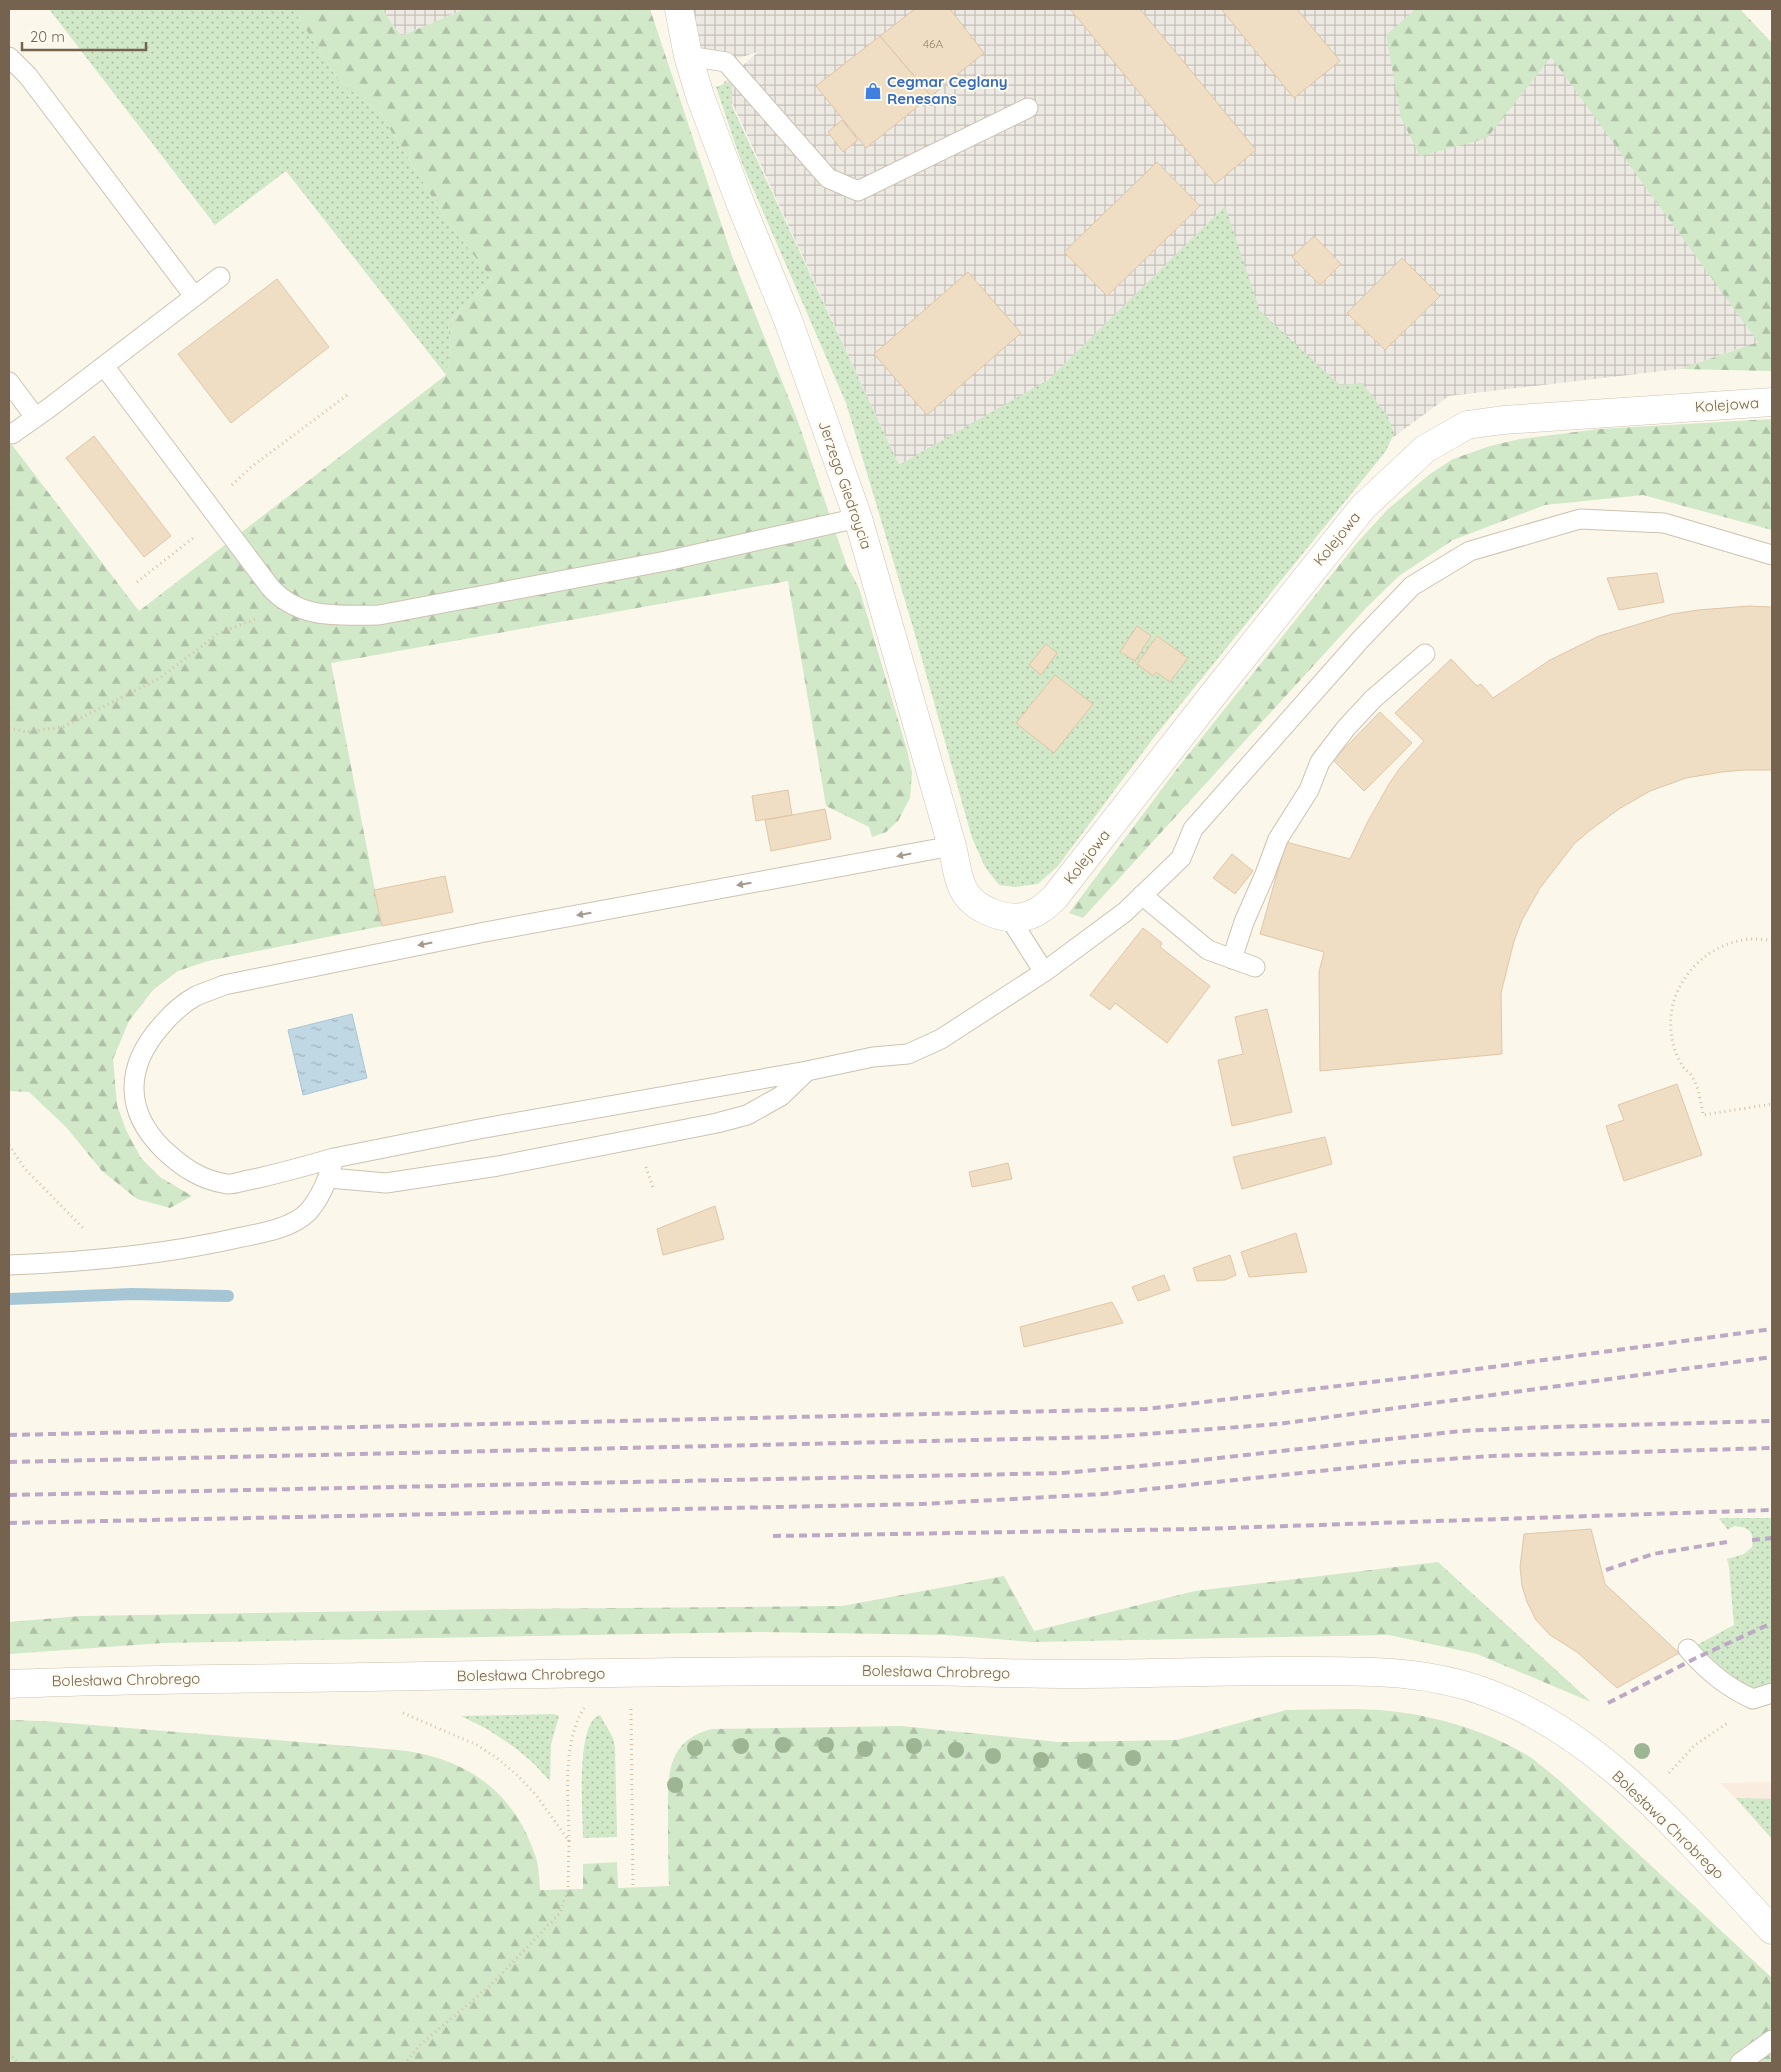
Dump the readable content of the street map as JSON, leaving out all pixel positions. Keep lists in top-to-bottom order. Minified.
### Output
{"streets":{"street":["Kolejowa","Jerzego Giedroycia","Bolesława Chrobrego"]},"crossings":[["Kolejowa","Jerzego Giedroycia"]],"places":{"shop":["Cegmar Ceglany Renesans"]},"house_numbers":["46A"],"scale_bar":"20 m"}
